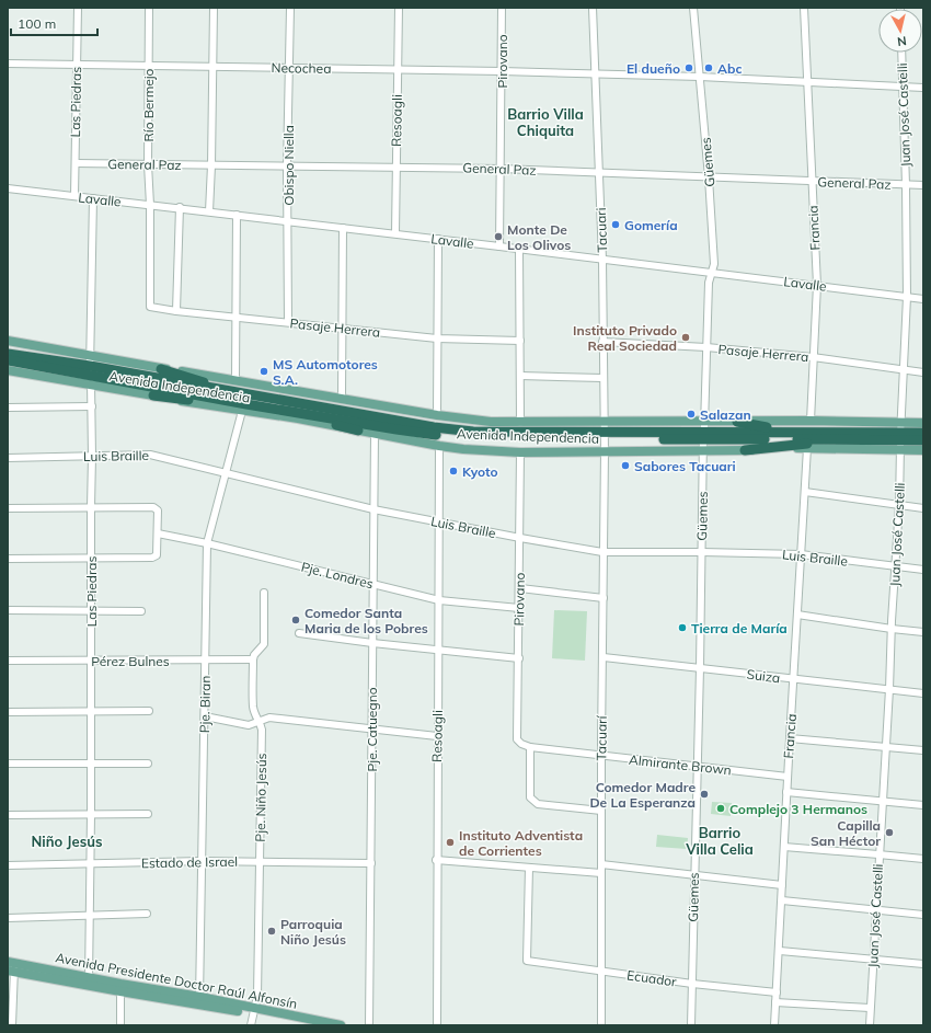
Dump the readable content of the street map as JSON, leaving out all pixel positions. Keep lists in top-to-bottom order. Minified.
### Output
{"streets":{"highway":["Avenida Independencia"],"main road":["Avenida Presidente Doctor Raúl Alfonsín"],"street":["Pirovano","Necochea","Las Piedras","Río Bermejo","Juan José Castelli","Resoagli","Güemes","General Paz","Obispo Niella","Lavalle","Francia","Tacuari","Pasaje Herrera","Luis Braille","Pje. Londres","Pérez Bulnes","Suiza","Pje. Biran","Pje. Catuegno","Tacuarí","Almirante Brown","Pje. Niño Jesús","Estado de Israel","Ecuador"]},"crossings":[["Pirovano","Necochea"],["Pirovano","General Paz"],["Pirovano","Lavalle"],["Pirovano","Avenida Independencia"],["Pirovano","Luis Braille"],["Pirovano","Pje. Londres"],["Pirovano","Almirante Brown"],["Necochea","Las Piedras"],["Necochea","Río Bermejo"],["Necochea","Resoagli"],["Necochea","Güemes"],["Necochea","Obispo Niella"],["Necochea","Tacuari"],["Las Piedras","General Paz"],["Las Piedras","Lavalle"],["Las Piedras","Avenida Independencia"],["Las Piedras","Luis Braille"],["Las Piedras","Pérez Bulnes"],["Las Piedras","Estado de Israel"],["Las Piedras","Avenida Presidente Doctor Raúl Alfonsín"],["Río Bermejo","General Paz"],["Río Bermejo","Lavalle"],["Río Bermejo","Pasaje Herrera"],["Juan José Castelli","General Paz"],["Juan José Castelli","Lavalle"],["Juan José Castelli","Pasaje Herrera"],["Juan José Castelli","Avenida Independencia"],["Juan José Castelli","Luis Braille"],["Juan José Castelli","Suiza"],["Resoagli","General Paz"],["Resoagli","Lavalle"],["Resoagli","Avenida Independencia"],["Resoagli","Luis Braille"],["Resoagli","Pje. Londres"],["Güemes","General Paz"],["Güemes","Lavalle"],["Güemes","Pasaje Herrera"],["Güemes","Avenida Independencia"],["Güemes","Luis Braille"],["Güemes","Suiza"],["Güemes","Almirante Brown"],["Güemes","Ecuador"],["General Paz","Obispo Niella"],["General Paz","Francia"],["General Paz","Tacuari"],["Obispo Niella","Lavalle"],["Obispo Niella","Pasaje Herrera"],["Lavalle","Francia"],["Lavalle","Tacuari"],["Francia","Pasaje Herrera"],["Francia","Avenida Independencia"],["Francia","Luis Braille"],["Francia","Suiza"],["Francia","Almirante Brown"],["Francia","Ecuador"],["Tacuari","Pasaje Herrera"],["Tacuari","Avenida Independencia"],["Tacuari","Tacuarí"],["Avenida Independencia","Pje. Biran"],["Avenida Independencia","Pje. Catuegno"],["Avenida Independencia","Tacuarí"],["Luis Braille","Pje. Biran"],["Luis Braille","Pje. Catuegno"],["Luis Braille","Tacuarí"],["Pje. Londres","Pje. Biran"],["Pje. Londres","Pje. Catuegno"],["Pérez Bulnes","Pje. Biran"],["Pérez Bulnes","Pje. Niño Jesús"],["Suiza","Tacuarí"],["Pje. Biran","Estado de Israel"],["Pje. Biran","Avenida Presidente Doctor Raúl Alfonsín"],["Pje. Catuegno","Estado de Israel"],["Tacuarí","Almirante Brown"],["Tacuarí","Ecuador"],["Pje. Niño Jesús","Estado de Israel"],["Pje. Niño Jesús","Avenida Presidente Doctor Raúl Alfonsín"]],"districts":["Barrio Villa Chiquita","Barrio Villa Celia","Niño Jesús"],"places":["El dueño","Abc","Gomería","Monte De Los Olivos","Instituto Privado Real Sociedad","MS Automotores S.A.","Salazan","Sabores Tacuari","Kyoto","Comedor Santa Maria de los Pobres","Tierra de María","Comedor Madre De La Esperanza","Complejo 3 Hermanos","Capilla San Héctor","Instituto Adventista de Corrientes","Parroquia Niño Jesús"],"scale_bar":"100 m","north":"bottom"}
